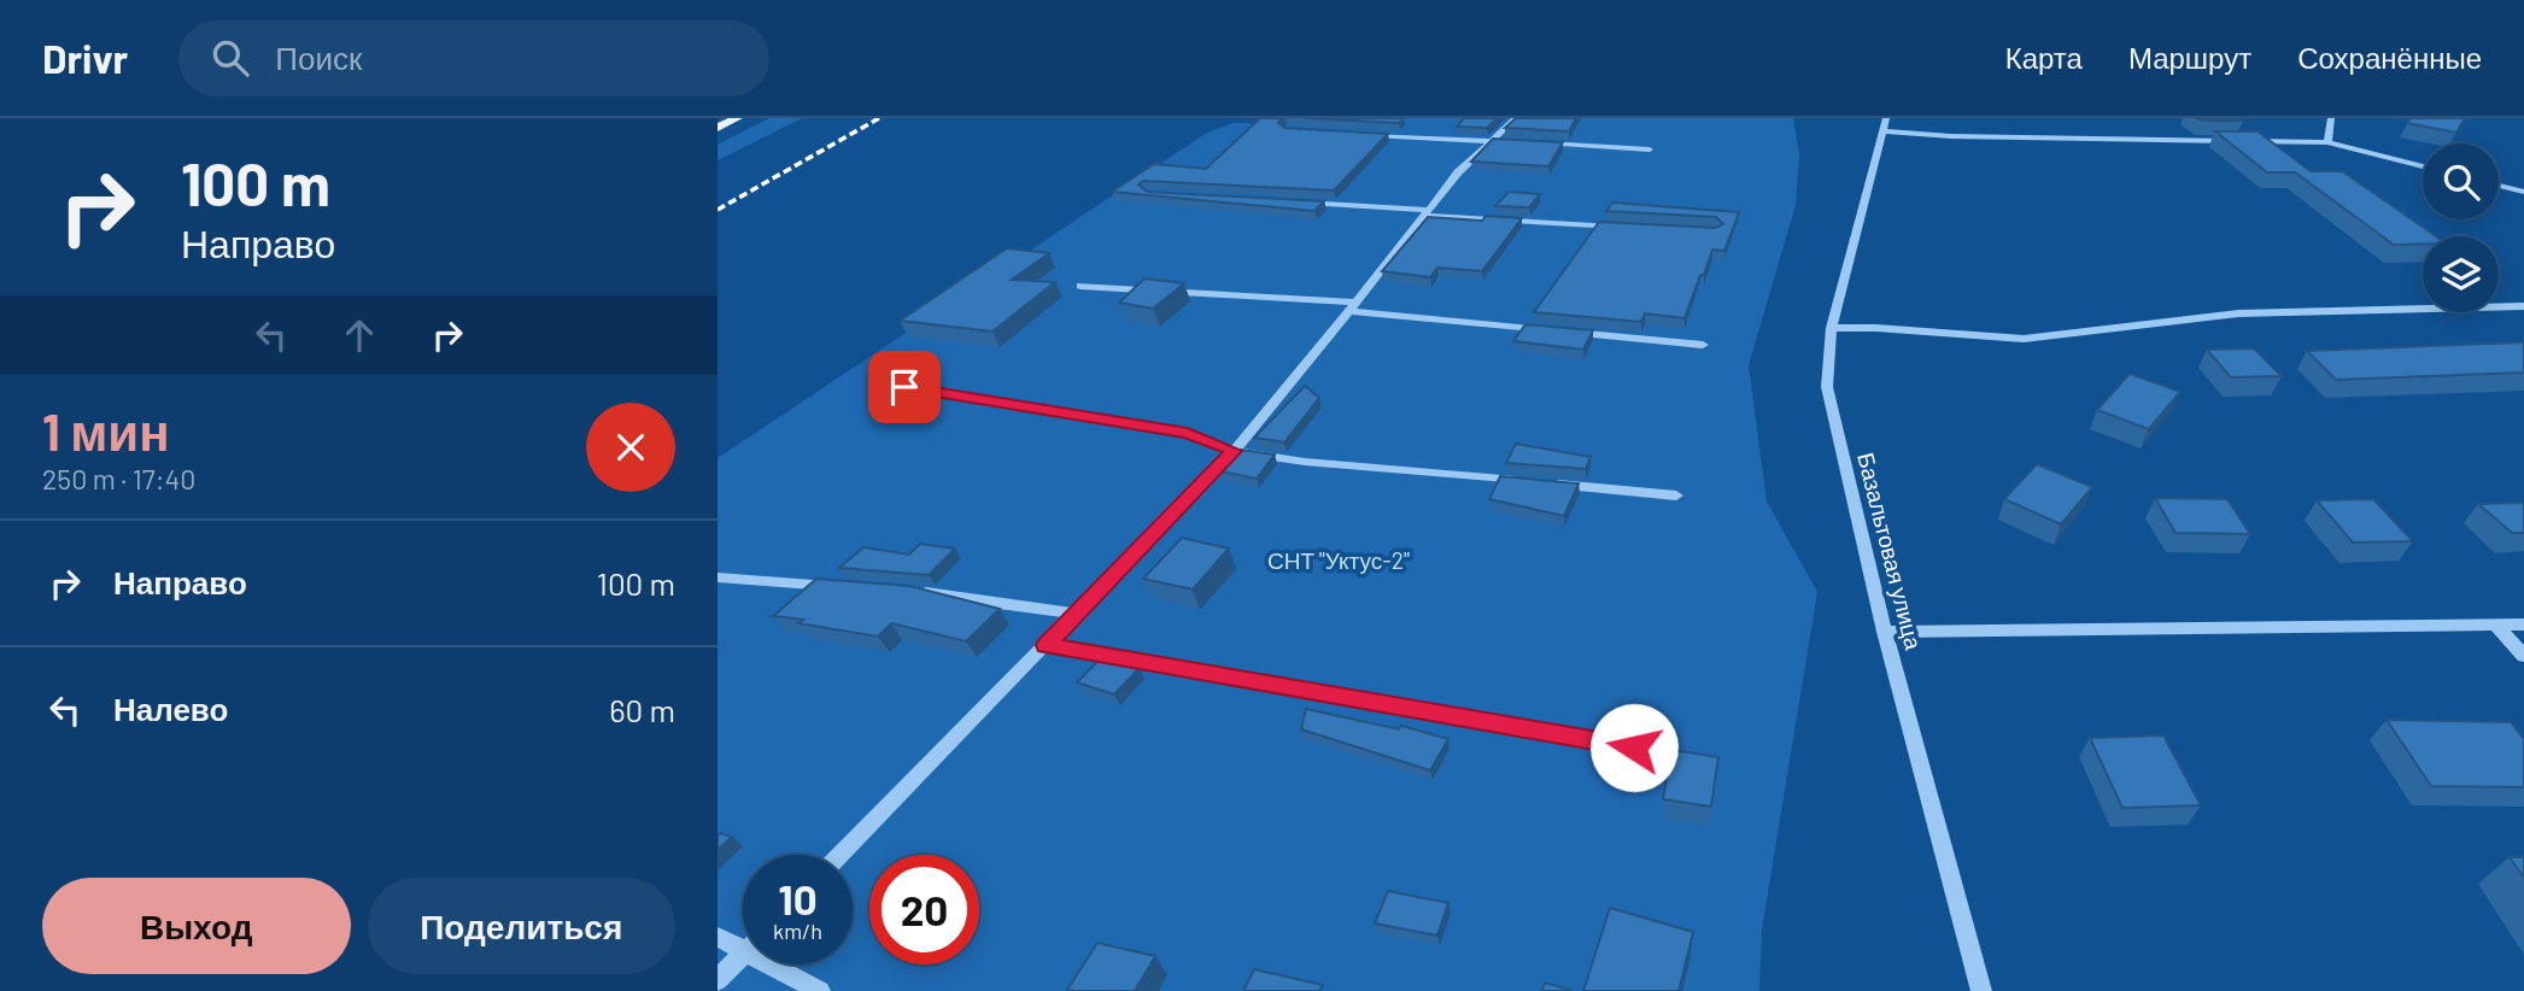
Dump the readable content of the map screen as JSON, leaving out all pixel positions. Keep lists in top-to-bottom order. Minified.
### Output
{"streets":{"street":["Базальтовая улица"]},"parks":["СНТ \"Уктус-2\""],"page":{"header":"Drivr","search":"Поиск","nav":["Карта","Маршрут","Сохранённые"],"turn":["100 m","Направо"],"heading":["1 мин","250 m · 17:40"],"list":[{"name":"Направо","value":"100 m"},{"name":"Налево","value":"60 m"}],"speed":"10 km/h","limit":"20","buttons":["Выход","Поделиться"]}}
